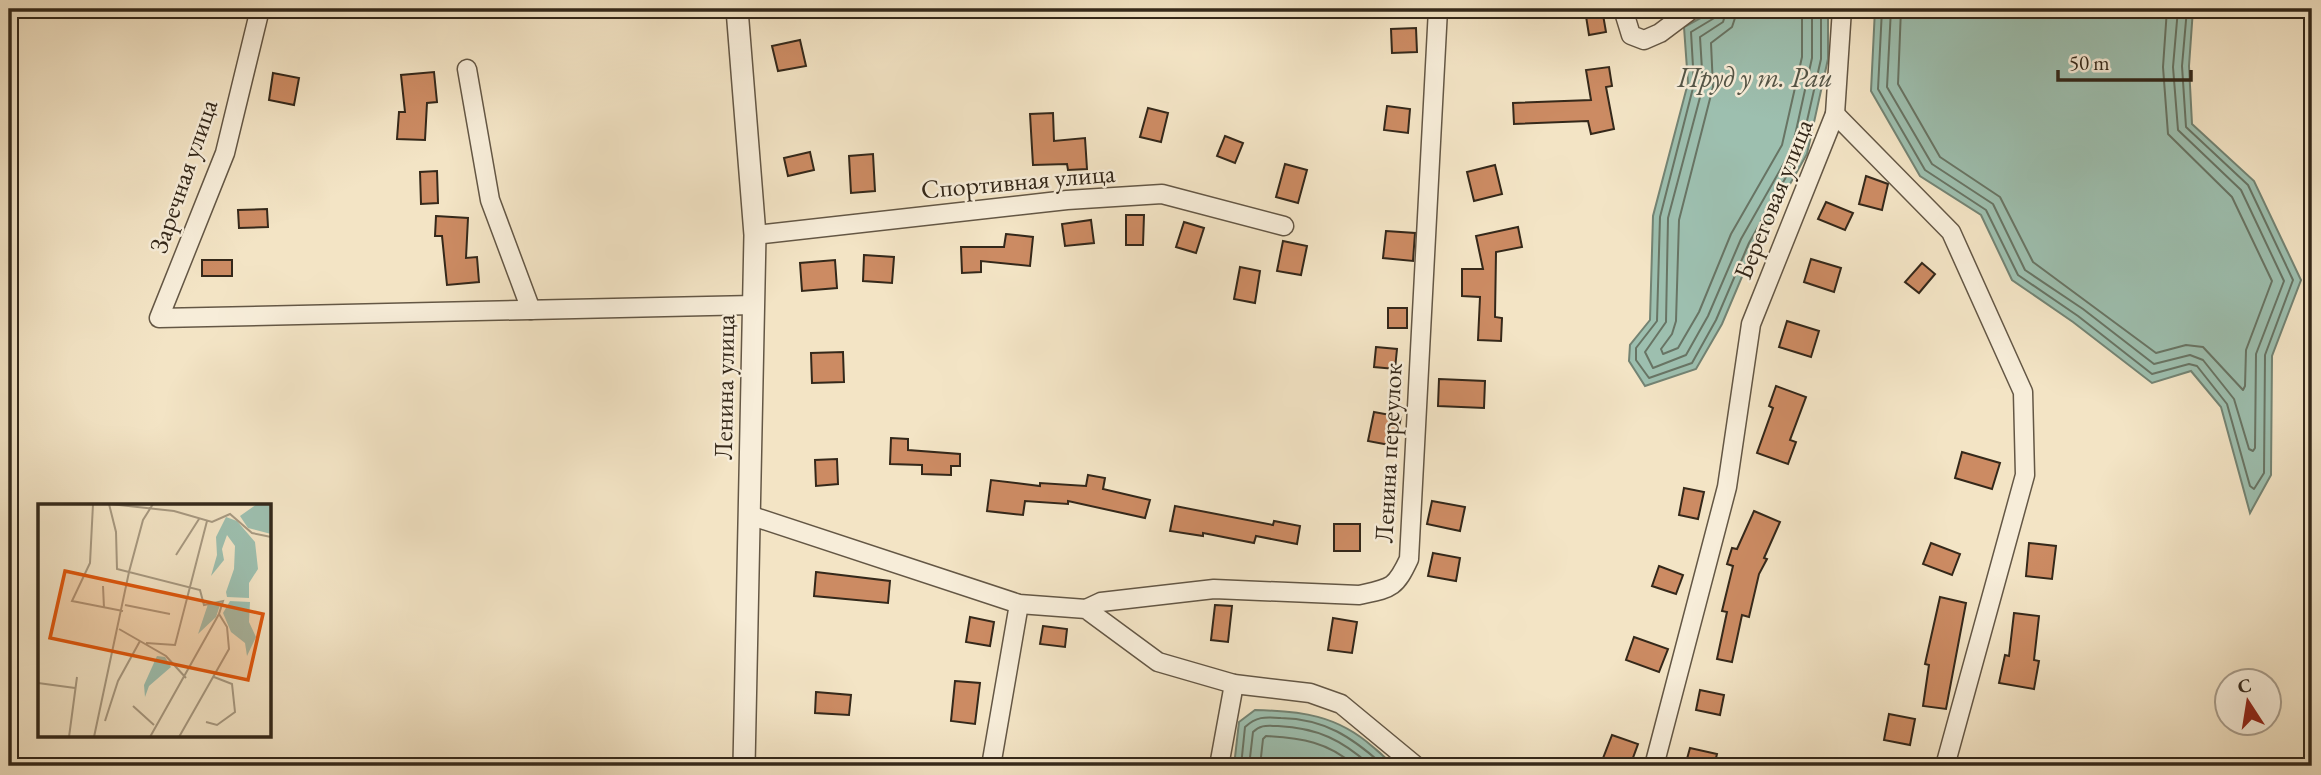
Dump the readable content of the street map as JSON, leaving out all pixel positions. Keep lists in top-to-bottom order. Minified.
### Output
{"streets":{"street":["Заречная улица","Спортивная улица","Береговая улица","Ленина улица","Ленина переулок"]},"crossings":[["Спортивная улица","Ленина улица"]],"water":["Пруд у т. Раи"],"scale_bar":"50 m","north":"top"}
